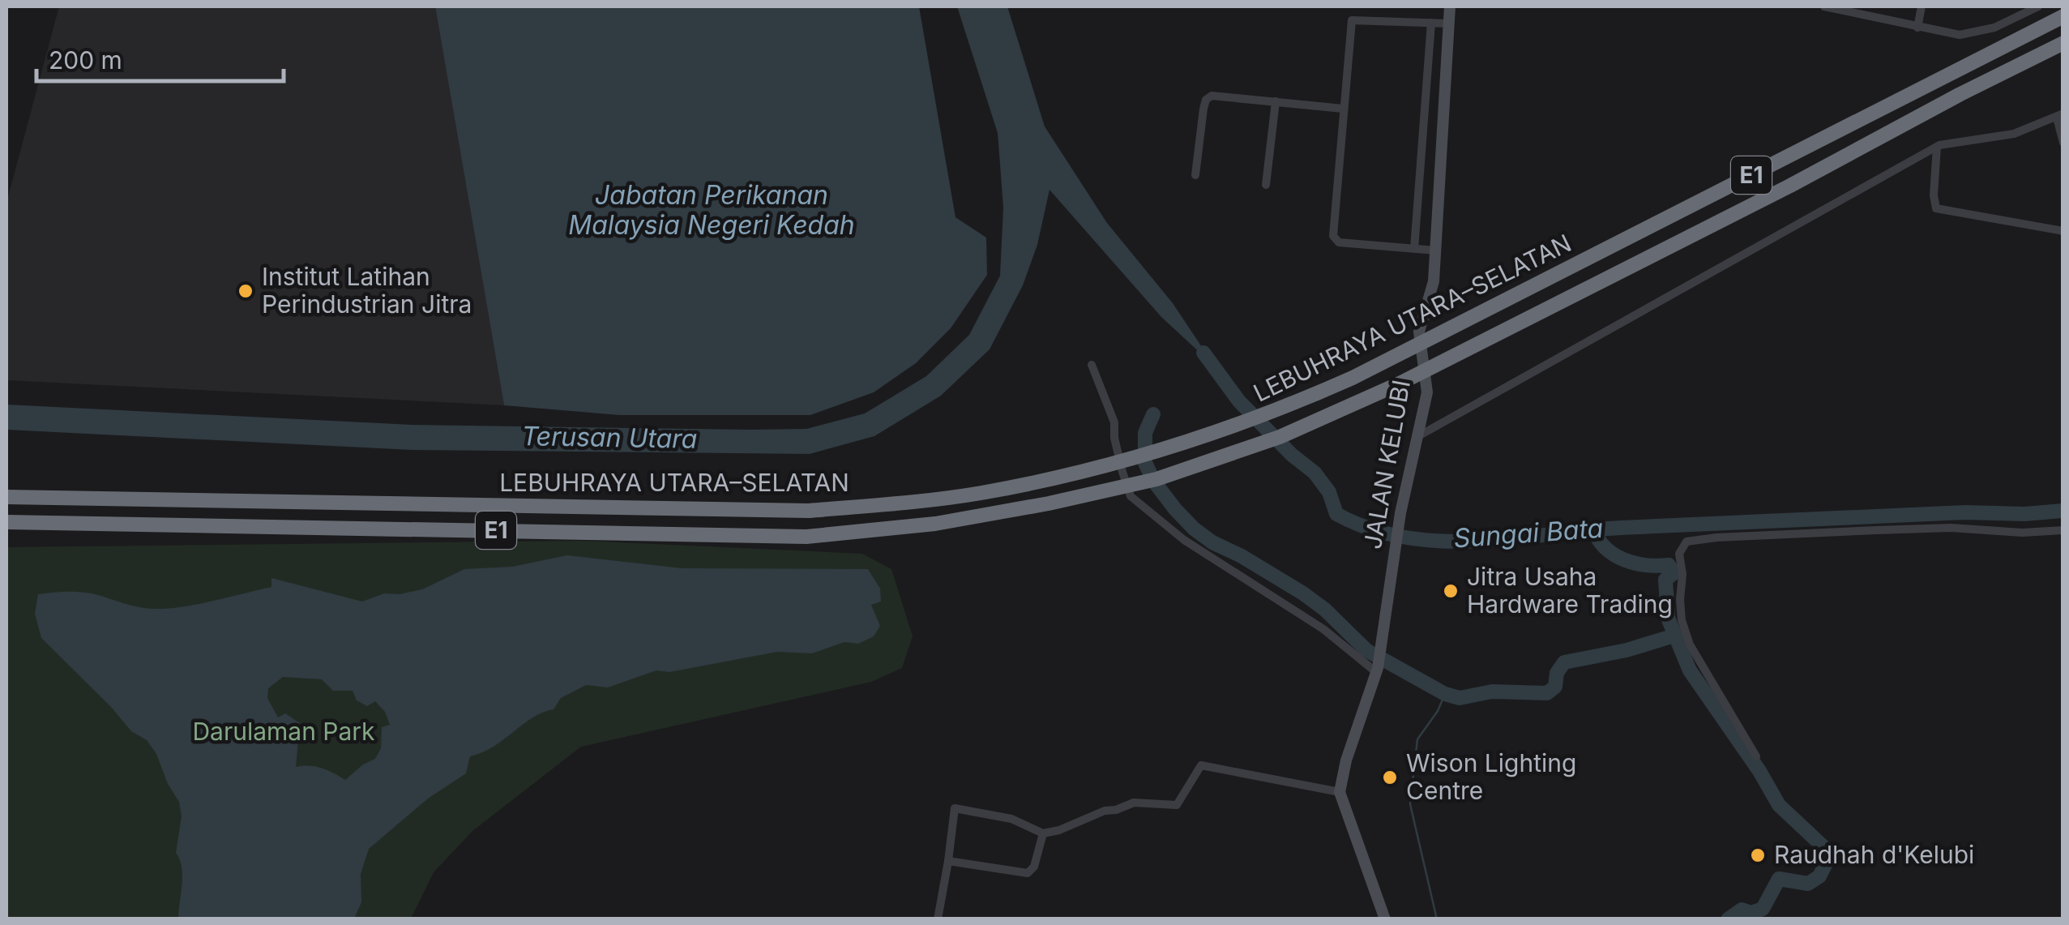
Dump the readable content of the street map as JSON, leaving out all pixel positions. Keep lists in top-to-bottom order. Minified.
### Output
{"streets":{"highway":["E1","LEBUHRAYA UTARA–SELATAN"],"main road":["JALAN KELUBI"]},"water":["Jabatan Perikanan Malaysia Negeri Kedah","Terusan Utara","Sungai Bata"],"parks":["Darulaman Park"],"places":["Institut Latihan Perindustrian Jitra","Jitra Usaha Hardware Trading","Wison Lighting Centre","Raudhah d'Kelubi"],"scale_bar":"200 m"}
